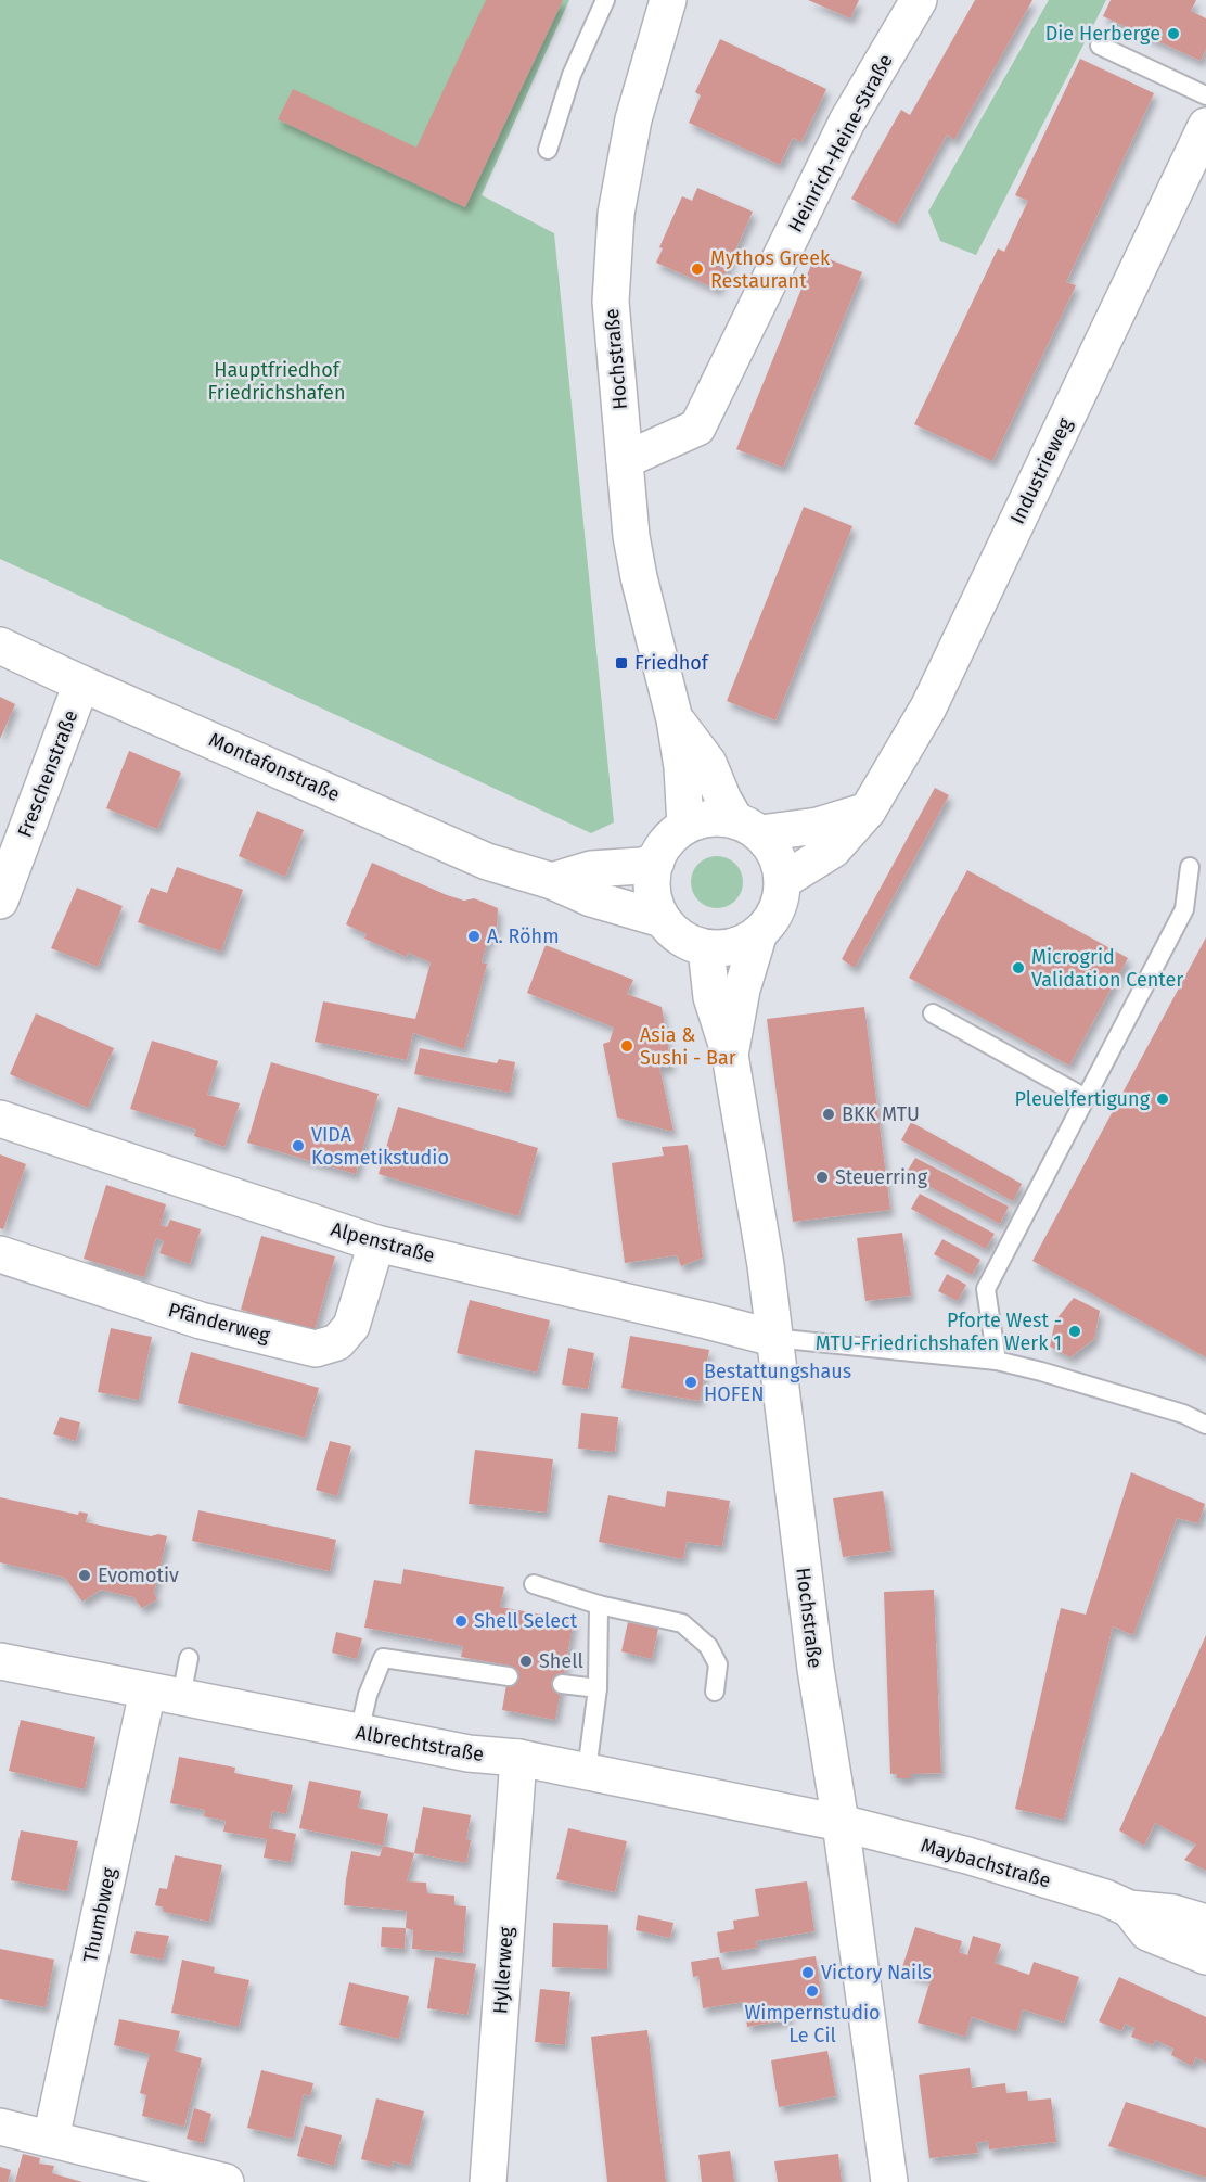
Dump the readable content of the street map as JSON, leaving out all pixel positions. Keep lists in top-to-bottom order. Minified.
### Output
{"streets":{"street":["Heinrich-Heine-Straße","Hochstraße","Industrieweg","Montafonstraße","Freschenstraße","Alpenstraße","Pfänderweg","Albrechtstraße","Maybachstraße","Thumbweg","Hyllerweg"]},"crossings":[["Heinrich-Heine-Straße","Hochstraße"],["Hochstraße","Industrieweg"],["Hochstraße","Montafonstraße"],["Hochstraße","Alpenstraße"],["Hochstraße","Albrechtstraße"],["Hochstraße","Maybachstraße"],["Industrieweg","Montafonstraße"],["Montafonstraße","Freschenstraße"],["Alpenstraße","Pfänderweg"],["Albrechtstraße","Maybachstraße"],["Albrechtstraße","Thumbweg"],["Albrechtstraße","Hyllerweg"]],"parks":["Hauptfriedhof Friedrichshafen"],"places":{"other":["Die Herberge","Mythos Greek Restaurant","A. Röhm","Microgrid Validation Center","Asia & Sushi - Bar","Pleuelfertigung","BKK MTU","VIDA Kosmetikstudio","Steuerring","Pforte West - MTU-Friedrichshafen Werk 1","Bestattungshaus HOFEN","Evomotiv","Shell Select","Shell","Victory Nails","Wimpernstudio Le Cil"],"transit":["Friedhof"]}}
